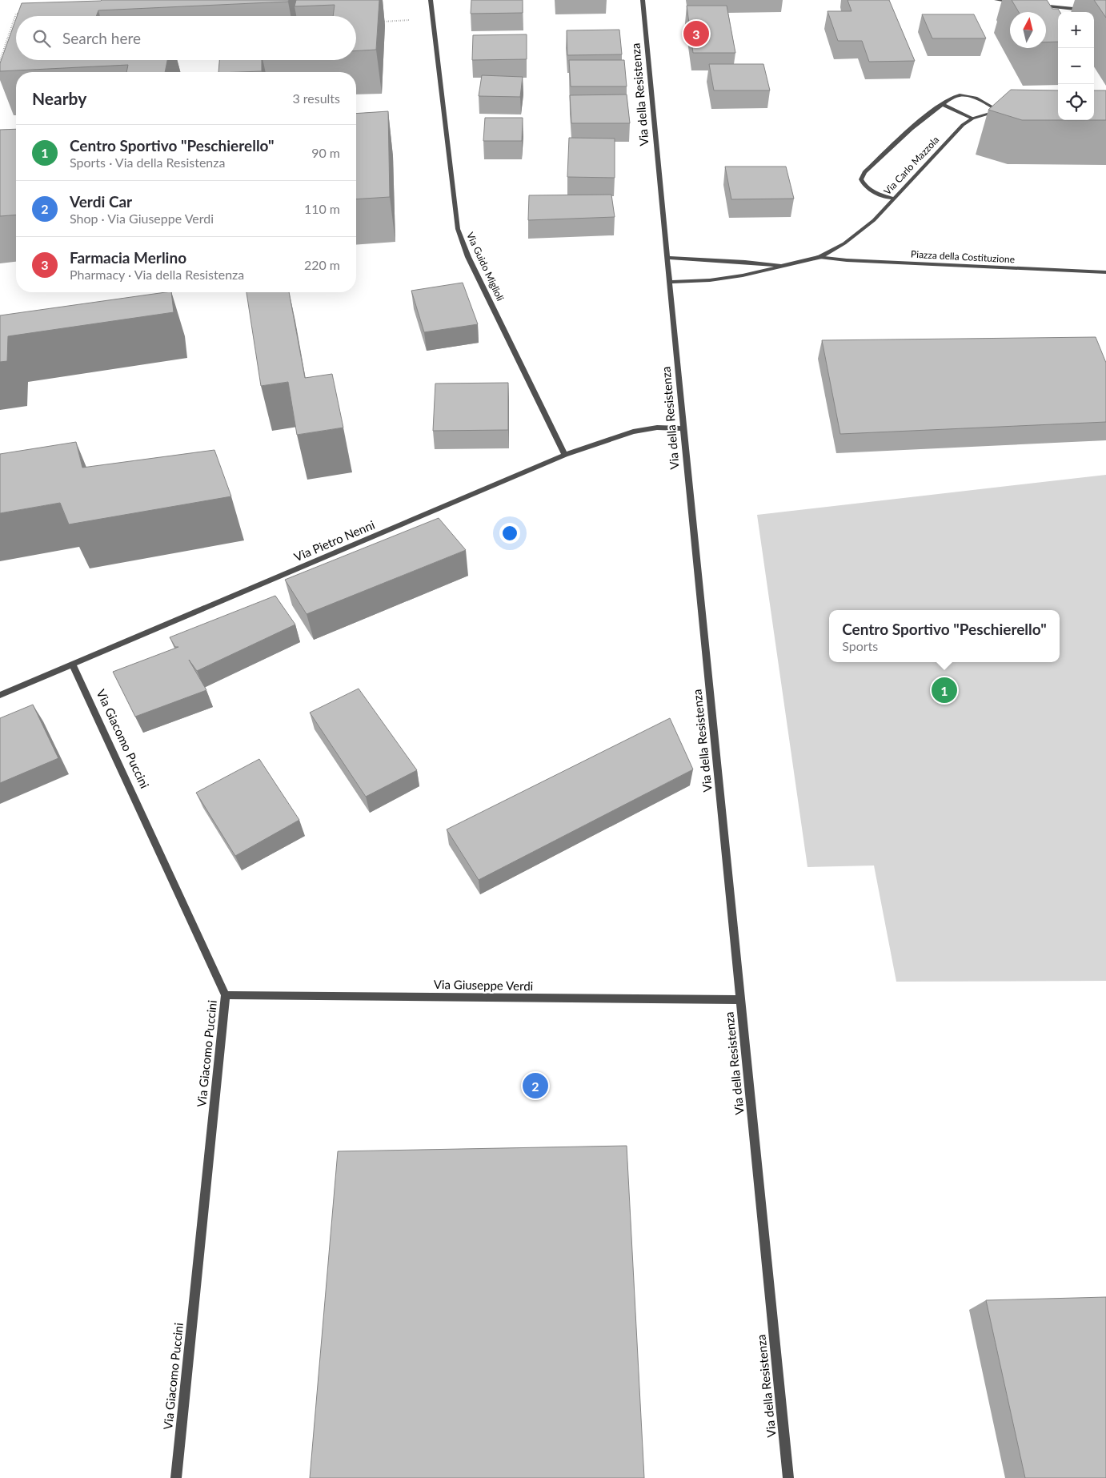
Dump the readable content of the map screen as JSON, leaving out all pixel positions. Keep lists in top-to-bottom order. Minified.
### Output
{"streets":{"street":["Via della Resistenza","Via Carlo Mazzola","Piazza della Costituzione","Via Guido Miglioli","Via Pietro Nenni","Via Giacomo Puccini","Via Giuseppe Verdi"]},"crossings":[["Via della Resistenza","Via Carlo Mazzola"],["Via della Resistenza","Via Pietro Nenni"],["Via della Resistenza","Via Giuseppe Verdi"],["Via Carlo Mazzola","Piazza della Costituzione"],["Via Guido Miglioli","Via Pietro Nenni"],["Via Pietro Nenni","Via Giacomo Puccini"],["Via Giacomo Puccini","Via Giuseppe Verdi"]],"north":"top","page":{"map_buttons":["+","−"],"search":"Search here","pins":["3","1","2"],"heading":["Nearby","3 results"],"list":[{"mark":"1","name":"Centro Sportivo \"Peschierello\"","note":"Sports · Via della Resistenza","value":"90 m"},{"mark":"2","name":"Verdi Car","note":"Shop · Via Giuseppe Verdi","value":"110 m"},{"mark":"3","name":"Farmacia Merlino","note":"Pharmacy · Via della Resistenza","value":"220 m"}],"popup":["Centro Sportivo \"Peschierello\"","Sports"]}}
